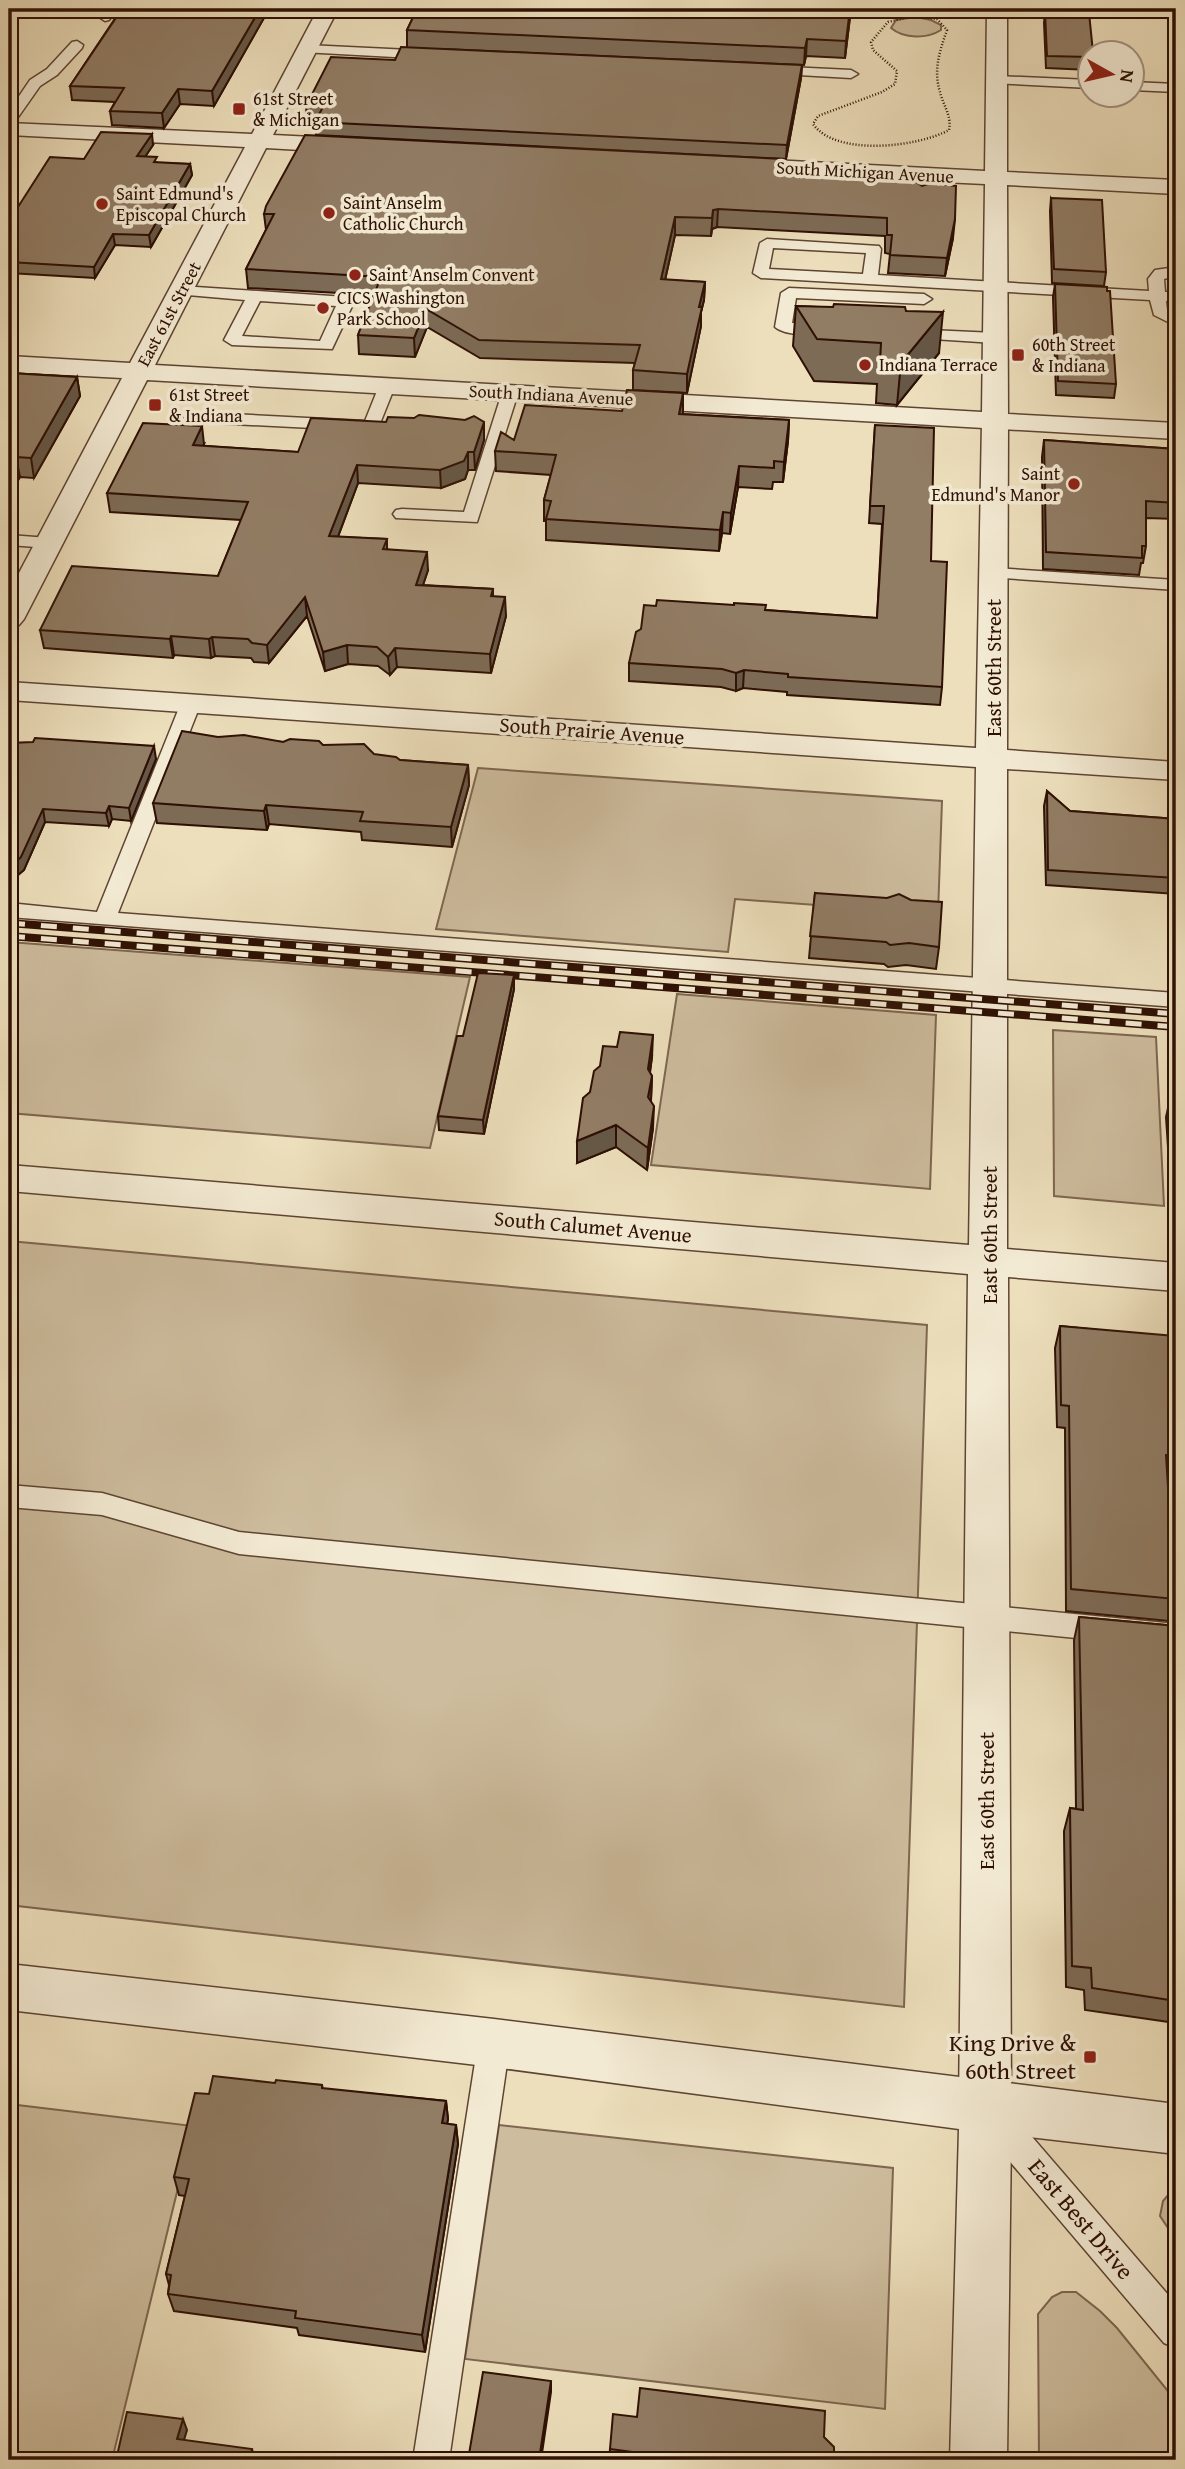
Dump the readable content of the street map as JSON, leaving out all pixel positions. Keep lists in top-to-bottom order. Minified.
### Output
{"streets":{"street":["South Michigan Avenue","East 61st Street","South Indiana Avenue","East 60th Street","South Prairie Avenue","South Calumet Avenue"],"lane":["East Best Drive"]},"crossings":[["South Michigan Avenue","East 60th Street"],["East 61st Street","South Indiana Avenue"],["South Indiana Avenue","East 60th Street"],["East 60th Street","South Prairie Avenue"],["East 60th Street","South Calumet Avenue"],["East 60th Street","East Best Drive"]],"places":{"transit":["61st Street & Michigan","60th Street & Indiana","61st Street & Indiana","King Drive & 60th Street"],"other":["Saint Edmund's Episcopal Church","Saint Anselm Catholic Church","Saint Anselm Convent","CICS Washington Park School","Indiana Terrace","Saint Edmund's Manor"]},"north":"right"}
